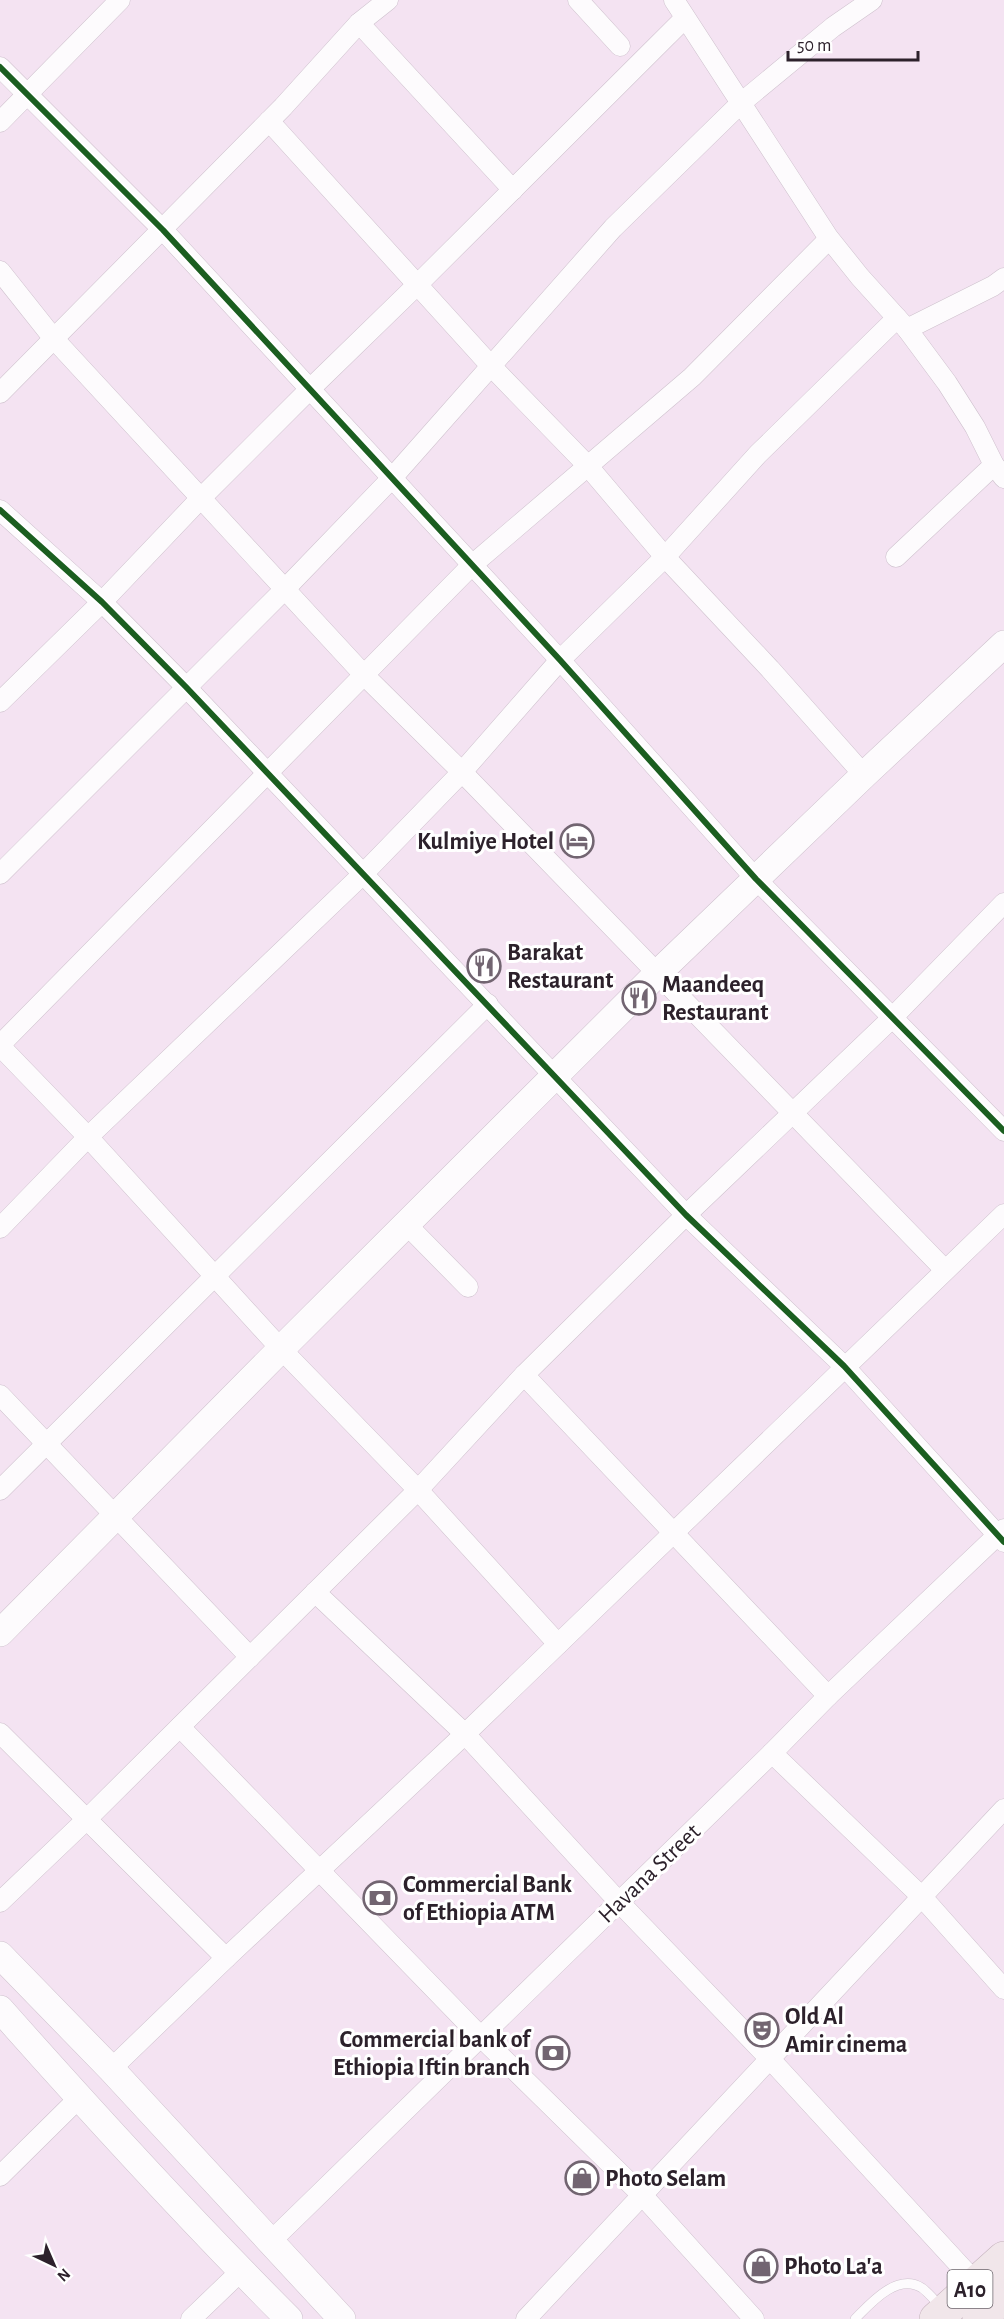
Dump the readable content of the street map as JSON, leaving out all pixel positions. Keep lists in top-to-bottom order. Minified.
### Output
{"streets":{"highway":["A10"],"street":["Havana Street"]},"places":{"hotel":["Kulmiye Hotel"],"restaurant":["Barakat Restaurant","Maandeeq Restaurant"],"bank":["Commercial Bank of Ethiopia ATM","Commercial bank of Ethiopia Iftin branch"],"theatre":["Old Al Amir cinema"],"shop":["Photo Selam","Photo La'a"]},"scale_bar":"50 m","north":"bottom right"}
